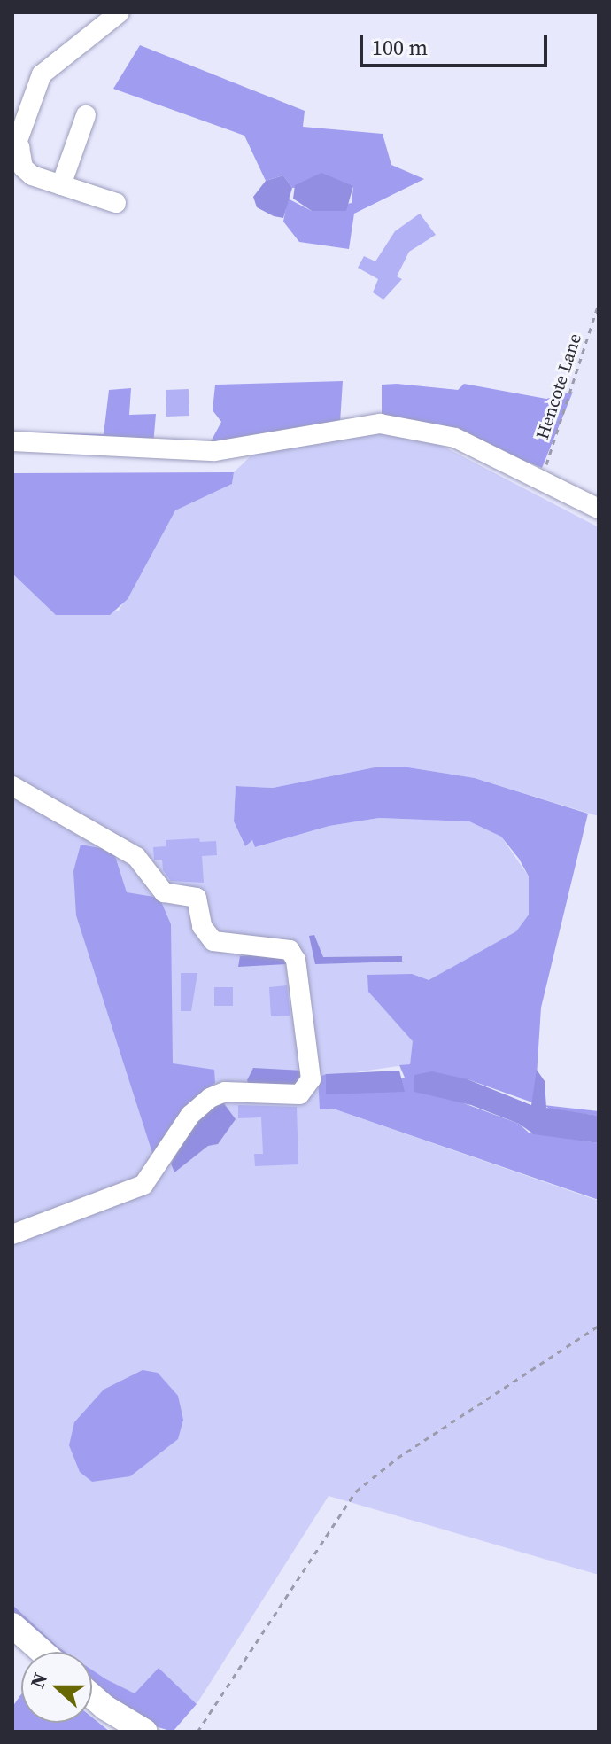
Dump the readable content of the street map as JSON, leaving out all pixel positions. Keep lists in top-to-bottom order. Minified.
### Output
{"streets":{"path":["Hencote Lane"]},"scale_bar":"100 m","north":"left"}
